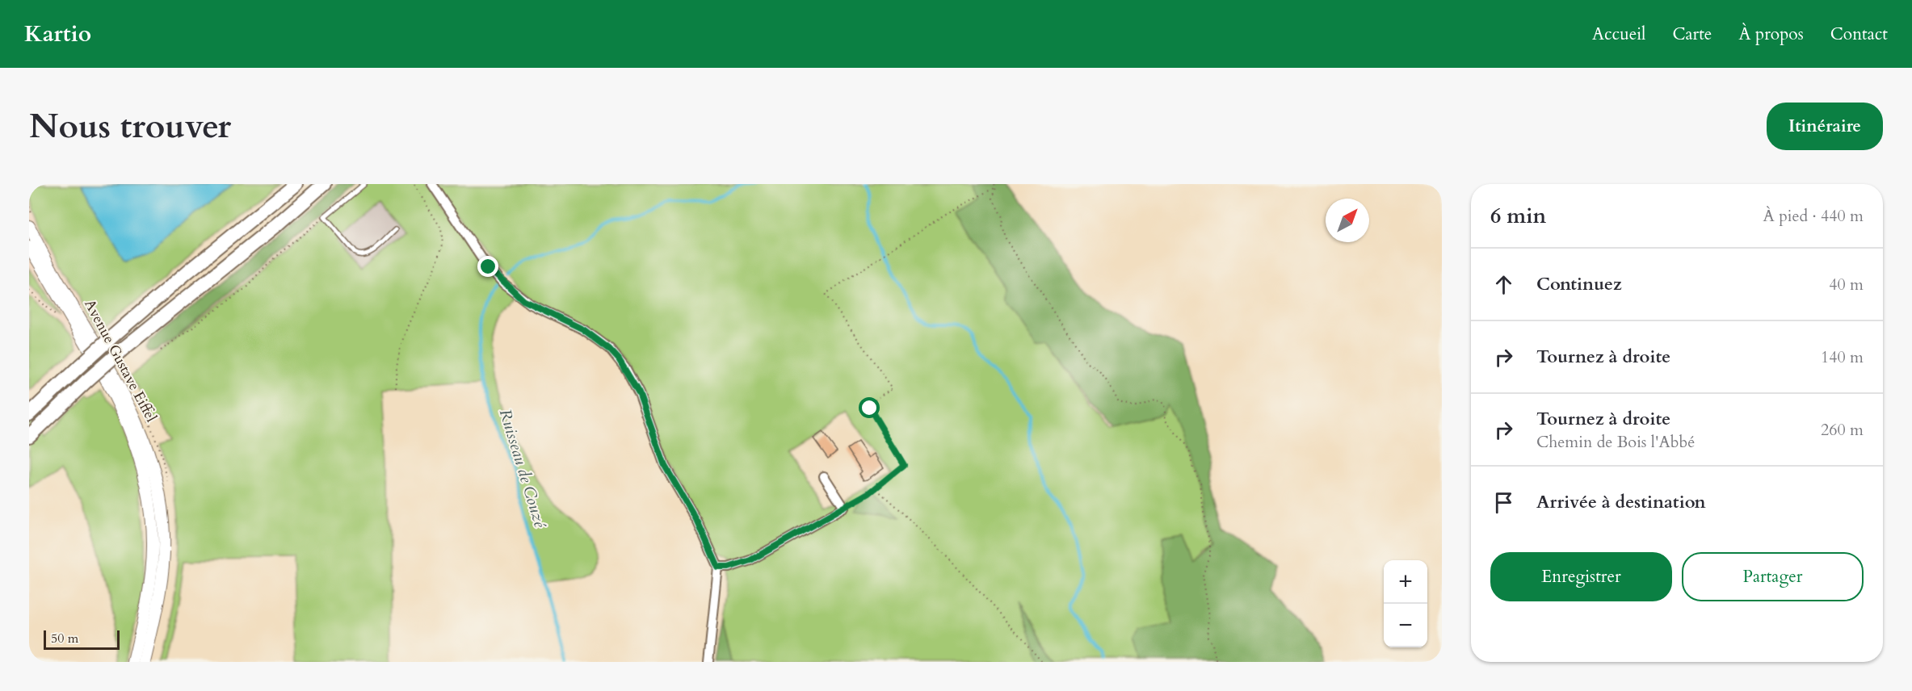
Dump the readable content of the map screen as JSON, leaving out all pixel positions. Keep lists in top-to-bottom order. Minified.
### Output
{"streets":{"street":["Avenue Gustave Eiffel"]},"water":["Ruisseau de Couzé"],"scale_bar":"50 m","north":"top right","page":{"header":"Kartio","nav":["Accueil","Carte","À propos","Contact"],"buttons":["Itinéraire",["Enregistrer","Partager"]],"title":"Nous trouver","heading":["6 min","À pied · 440 m"],"list":[["Continuez","40 m"],["Tournez à droite","140 m"],["Tournez à droite","Chemin de Bois l'Abbé","260 m"],"Arrivée à destination"],"map_buttons":["+","−"],"scale":"50 m"}}
